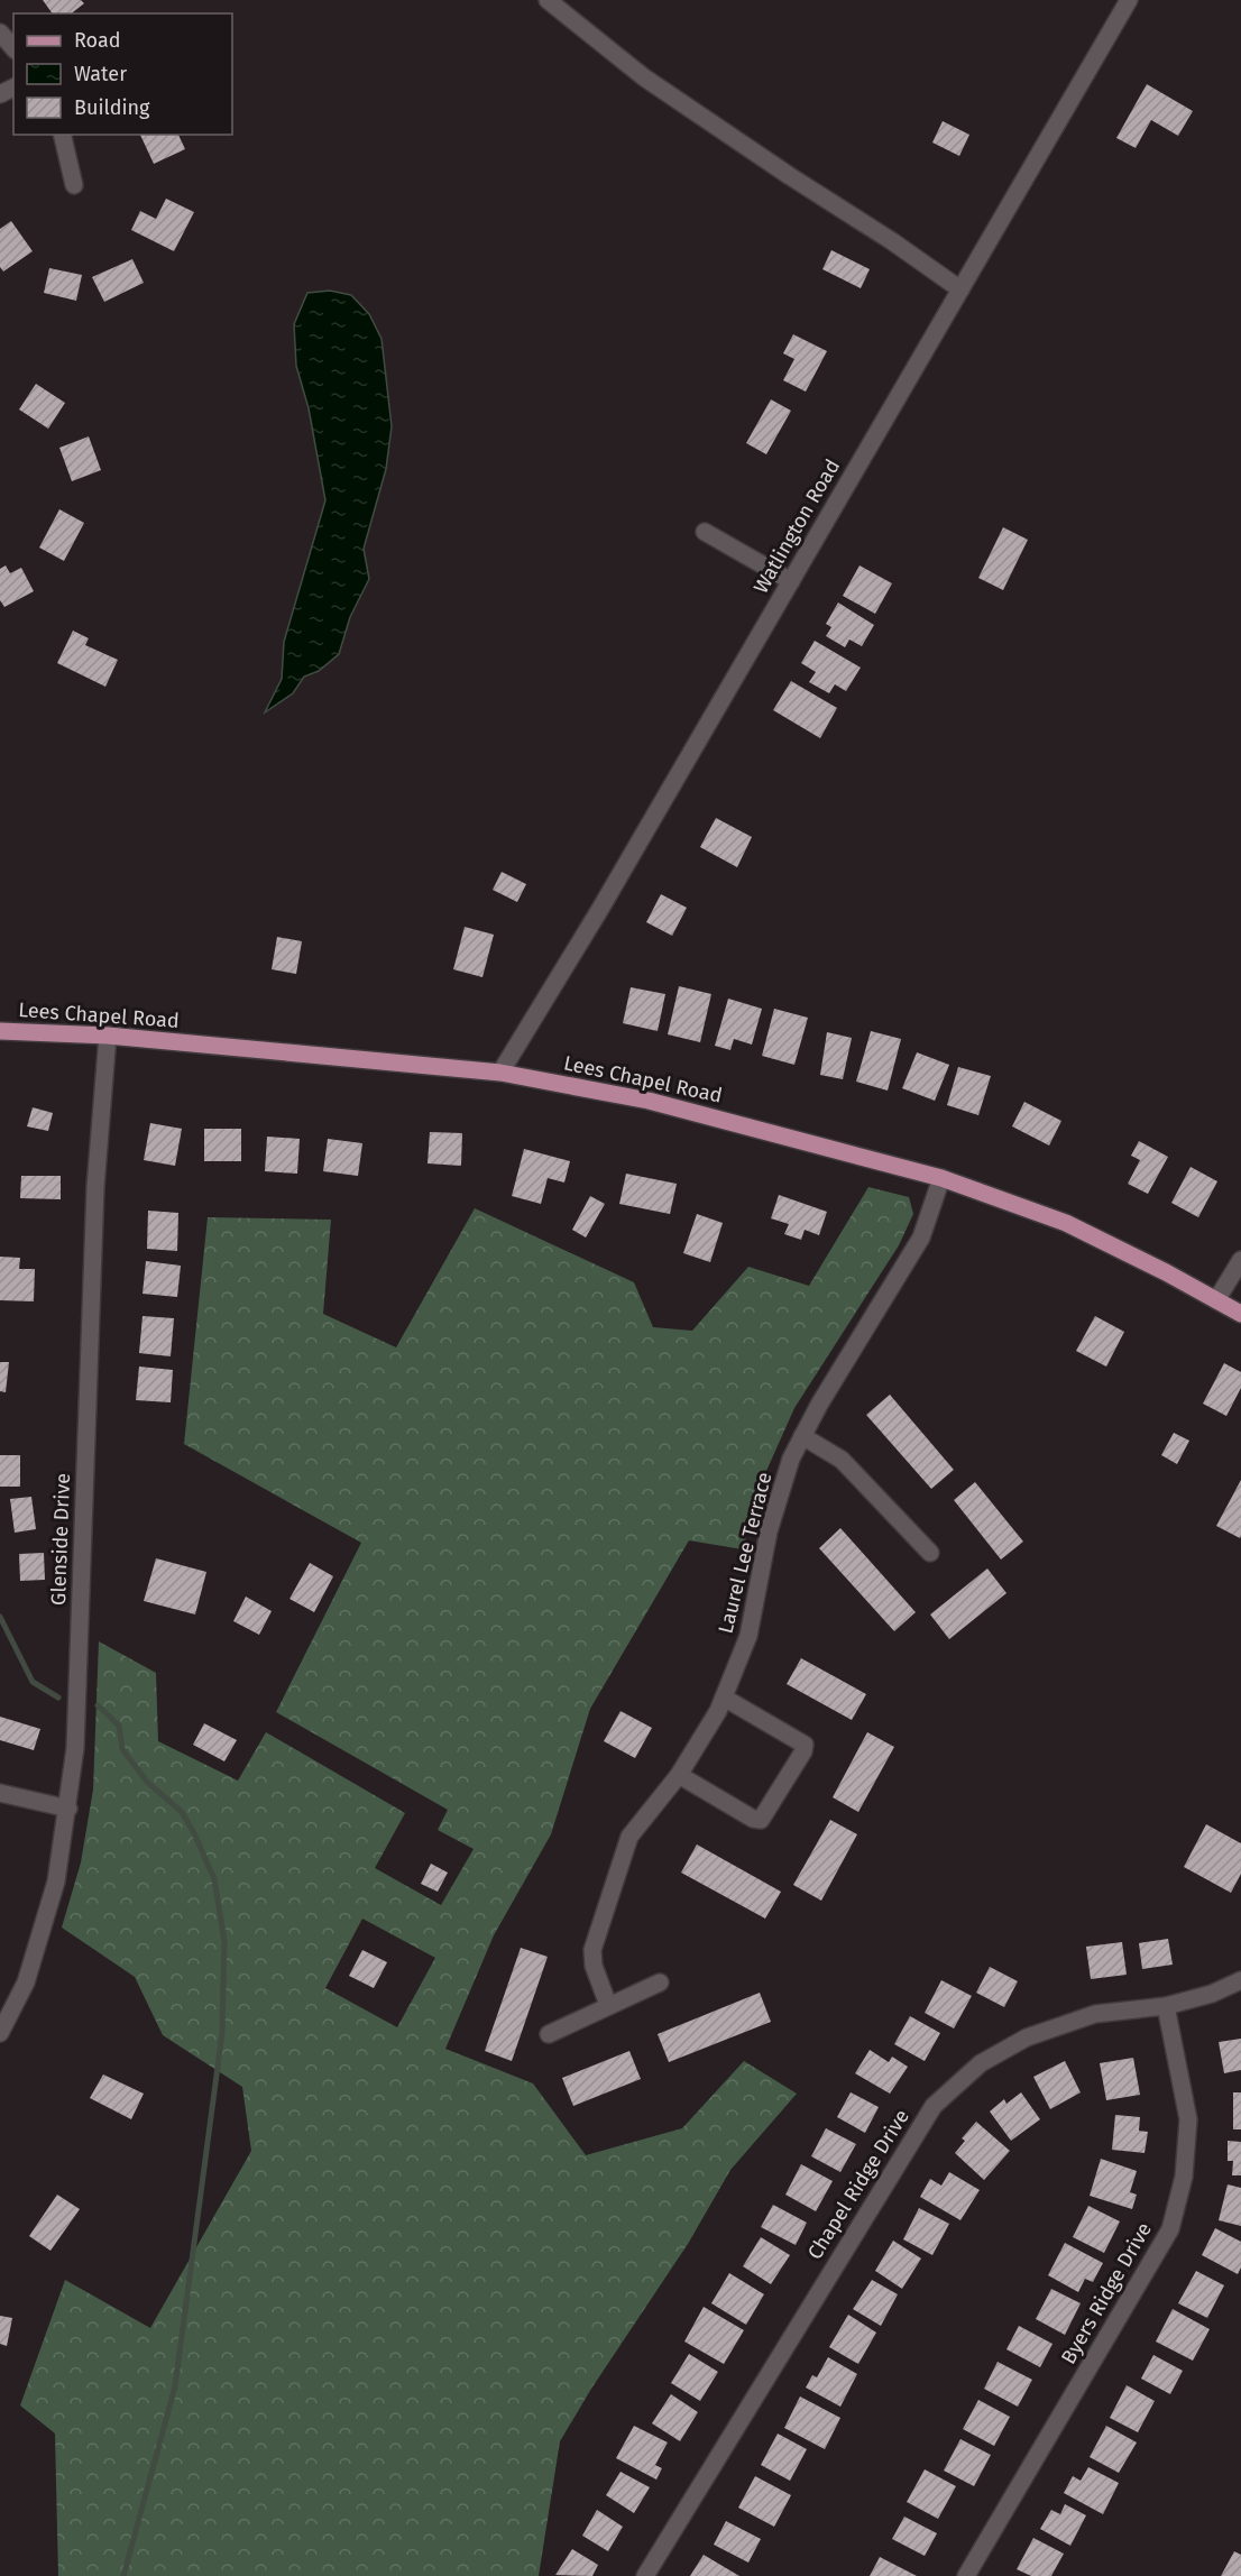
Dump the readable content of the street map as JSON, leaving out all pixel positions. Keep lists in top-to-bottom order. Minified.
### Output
{"streets":{"main road":["Lees Chapel Road"],"street":["Watlington Road","Glenside Drive","Laurel Lee Terrace","Chapel Ridge Drive","Byers Ridge Drive"]},"crossings":[["Watlington Road","Lees Chapel Road"],["Lees Chapel Road","Glenside Drive"],["Lees Chapel Road","Laurel Lee Terrace"],["Chapel Ridge Drive","Byers Ridge Drive"]],"legend":["Road","Water","Building"]}
